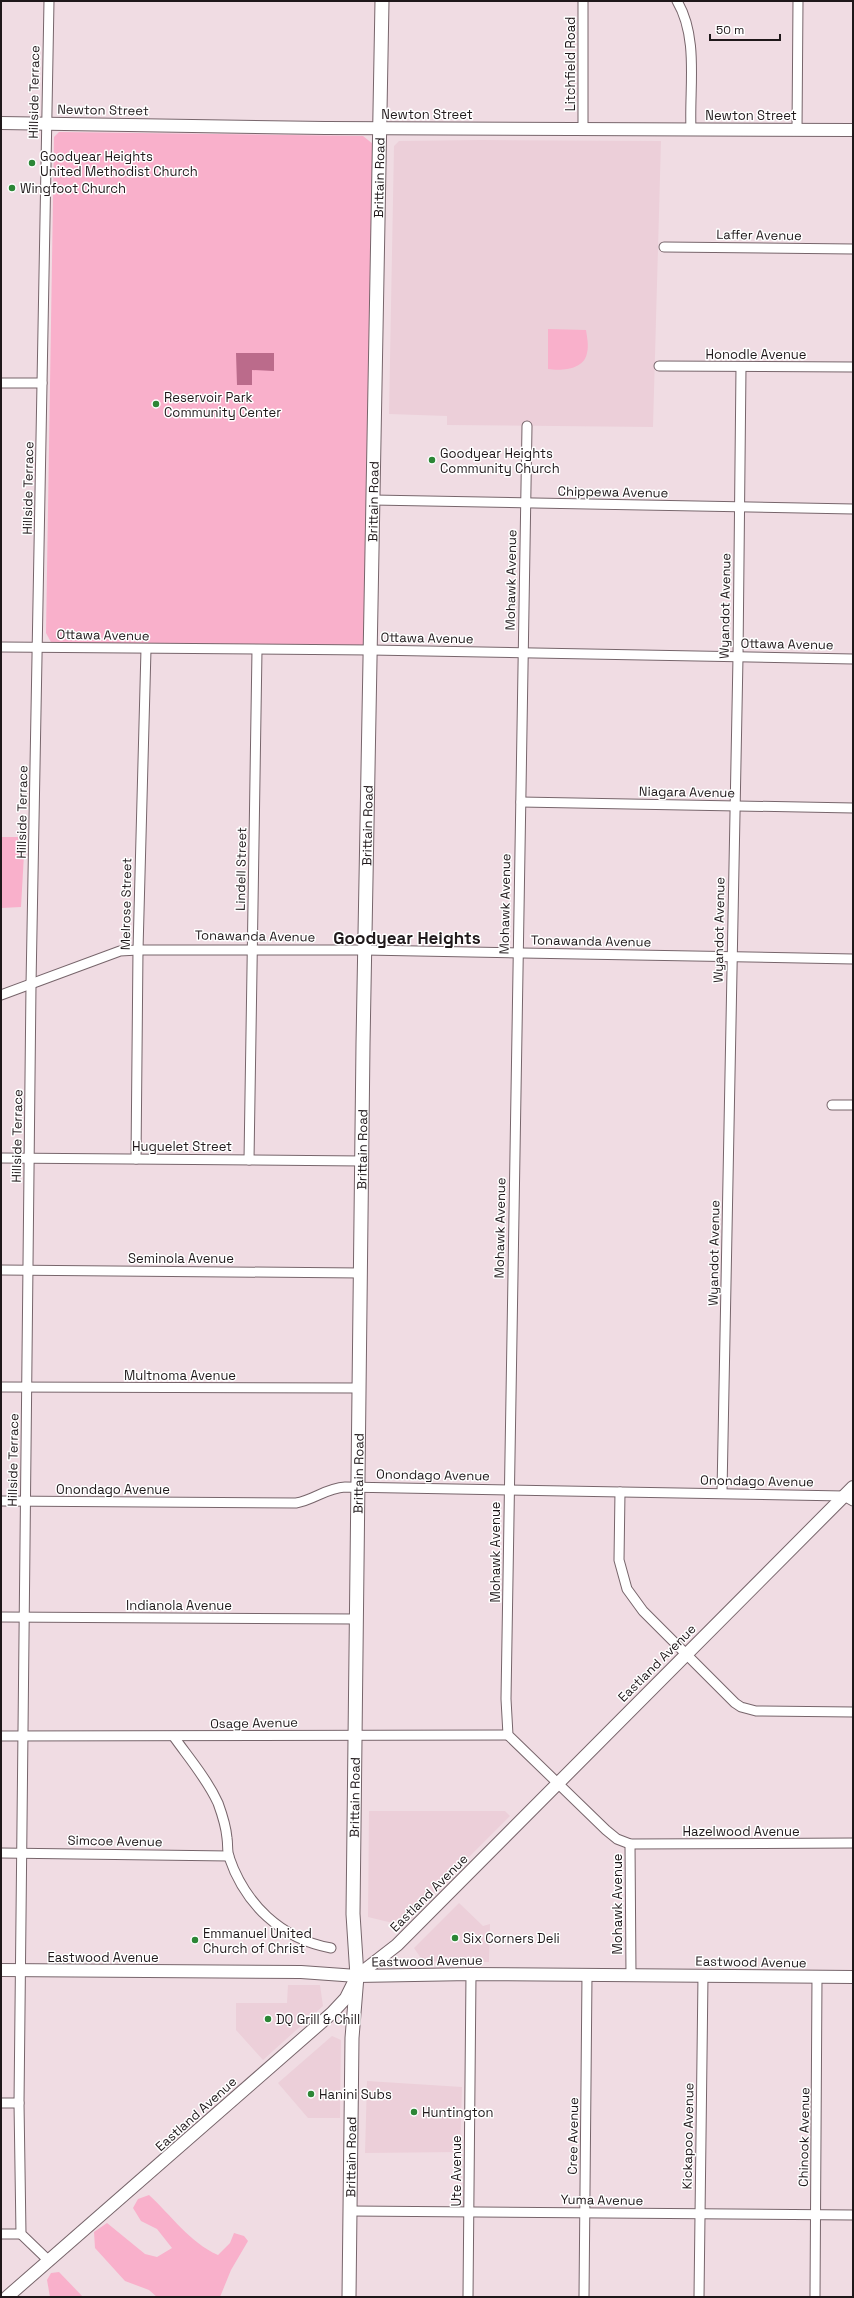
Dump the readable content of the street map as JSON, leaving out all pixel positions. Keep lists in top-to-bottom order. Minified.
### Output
{"streets":{"main road":["Brittain Road"],"street":["Litchfield Road","Hillside Terrace","Newton Street","Laffer Avenue","Honodle Avenue","Chippewa Avenue","Mohawk Avenue","Wyandot Avenue","Ottawa Avenue","Niagara Avenue","Lindell Street","Melrose Street","Tonawanda Avenue","Huguelet Street","Seminola Avenue","Multnoma Avenue","Onondago Avenue","Indianola Avenue","Eastland Avenue","Osage Avenue","Hazelwood Avenue","Simcoe Avenue","Eastwood Avenue","Cree Avenue","Kickapoo Avenue","Chinook Avenue","Ute Avenue","Yuma Avenue"]},"crossings":[["Litchfield Road","Newton Street"],["Hillside Terrace","Newton Street"],["Hillside Terrace","Ottawa Avenue"],["Hillside Terrace","Tonawanda Avenue"],["Hillside Terrace","Huguelet Street"],["Hillside Terrace","Seminola Avenue"],["Hillside Terrace","Multnoma Avenue"],["Hillside Terrace","Onondago Avenue"],["Hillside Terrace","Indianola Avenue"],["Hillside Terrace","Osage Avenue"],["Hillside Terrace","Simcoe Avenue"],["Hillside Terrace","Eastwood Avenue"],["Newton Street","Brittain Road"],["Brittain Road","Chippewa Avenue"],["Brittain Road","Ottawa Avenue"],["Brittain Road","Tonawanda Avenue"],["Brittain Road","Huguelet Street"],["Brittain Road","Seminola Avenue"],["Brittain Road","Multnoma Avenue"],["Brittain Road","Onondago Avenue"],["Brittain Road","Indianola Avenue"],["Brittain Road","Eastland Avenue"],["Brittain Road","Osage Avenue"],["Brittain Road","Eastwood Avenue"],["Brittain Road","Yuma Avenue"],["Honodle Avenue","Wyandot Avenue"],["Chippewa Avenue","Mohawk Avenue"],["Chippewa Avenue","Wyandot Avenue"],["Mohawk Avenue","Ottawa Avenue"],["Mohawk Avenue","Niagara Avenue"],["Mohawk Avenue","Tonawanda Avenue"],["Mohawk Avenue","Onondago Avenue"],["Mohawk Avenue","Eastland Avenue"],["Mohawk Avenue","Osage Avenue"],["Mohawk Avenue","Hazelwood Avenue"],["Mohawk Avenue","Eastwood Avenue"],["Wyandot Avenue","Ottawa Avenue"],["Wyandot Avenue","Niagara Avenue"],["Wyandot Avenue","Tonawanda Avenue"],["Wyandot Avenue","Onondago Avenue"],["Ottawa Avenue","Lindell Street"],["Ottawa Avenue","Melrose Street"],["Lindell Street","Tonawanda Avenue"],["Lindell Street","Huguelet Street"],["Melrose Street","Tonawanda Avenue"],["Melrose Street","Huguelet Street"],["Onondago Avenue","Eastland Avenue"],["Eastland Avenue","Eastwood Avenue"],["Eastwood Avenue","Cree Avenue"],["Eastwood Avenue","Kickapoo Avenue"],["Eastwood Avenue","Chinook Avenue"],["Eastwood Avenue","Ute Avenue"],["Cree Avenue","Yuma Avenue"],["Kickapoo Avenue","Yuma Avenue"],["Chinook Avenue","Yuma Avenue"],["Ute Avenue","Yuma Avenue"]],"districts":["Goodyear Heights"],"places":["Goodyear Heights United Methodist Church","Wingfoot Church","Reservoir Park Community Center","Goodyear Heights Community Church","Six Corners Deli","Emmanuel United Church of Christ","DQ Grill & Chill","Hanini Subs","Huntington"],"scale_bar":"50 m"}
